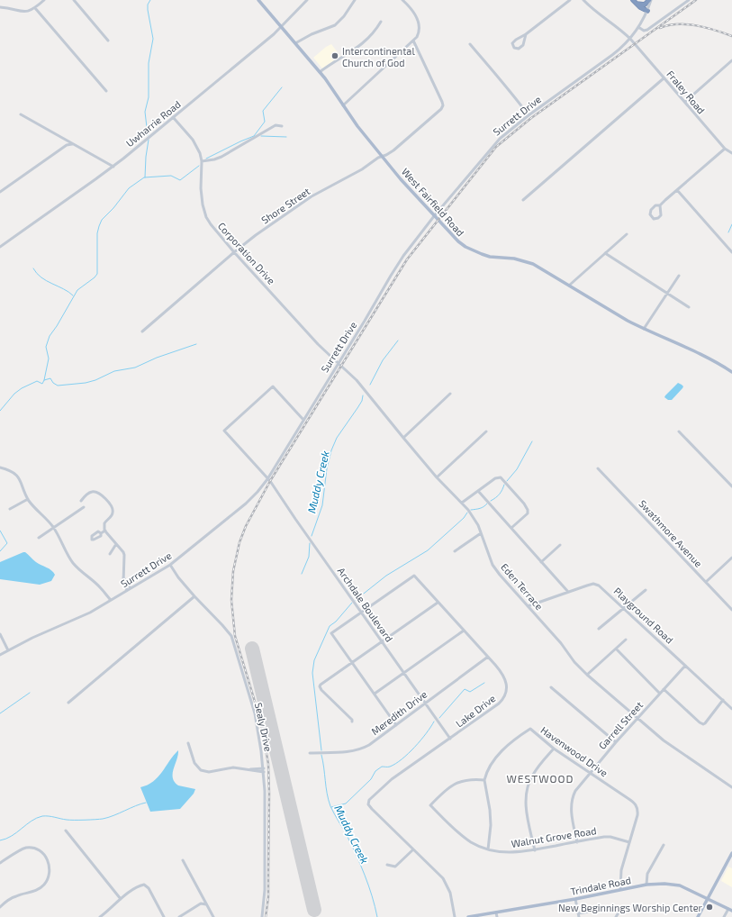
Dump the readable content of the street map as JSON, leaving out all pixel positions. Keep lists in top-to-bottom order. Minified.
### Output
{"streets":{"main road":["West Fairfield Road","Trindale Road"],"street":["Fraley Road","Surrett Drive","Uwharrie Road","Shore Street","Corporation Drive","Swathmore Avenue","Eden Terrace","Archdale Boulevard","Playground Road","Lake Drive","Meredith Drive","Garrell Street","Sealy Drive","Havenwood Drive","Walnut Grove Road"]},"crossings":[["Fraley Road","Surrett Drive"],["Surrett Drive","West Fairfield Road"],["Surrett Drive","Corporation Drive"],["Surrett Drive","Eden Terrace"],["Surrett Drive","Archdale Boulevard"],["Surrett Drive","Sealy Drive"],["Uwharrie Road","West Fairfield Road"],["Uwharrie Road","Corporation Drive"],["West Fairfield Road","Shore Street"],["Shore Street","Corporation Drive"],["Corporation Drive","Eden Terrace"],["Eden Terrace","Playground Road"],["Eden Terrace","Garrell Street"],["Archdale Boulevard","Lake Drive"],["Archdale Boulevard","Meredith Drive"],["Playground Road","Garrell Street"],["Lake Drive","Meredith Drive"],["Garrell Street","Havenwood Drive"],["Garrell Street","Walnut Grove Road"],["Havenwood Drive","Walnut Grove Road"],["Havenwood Drive","Trindale Road"]],"districts":["WESTWOOD"],"water":["Muddy Creek"],"places":["Intercontinental Church of God","New Beginnings Worship Center"]}
